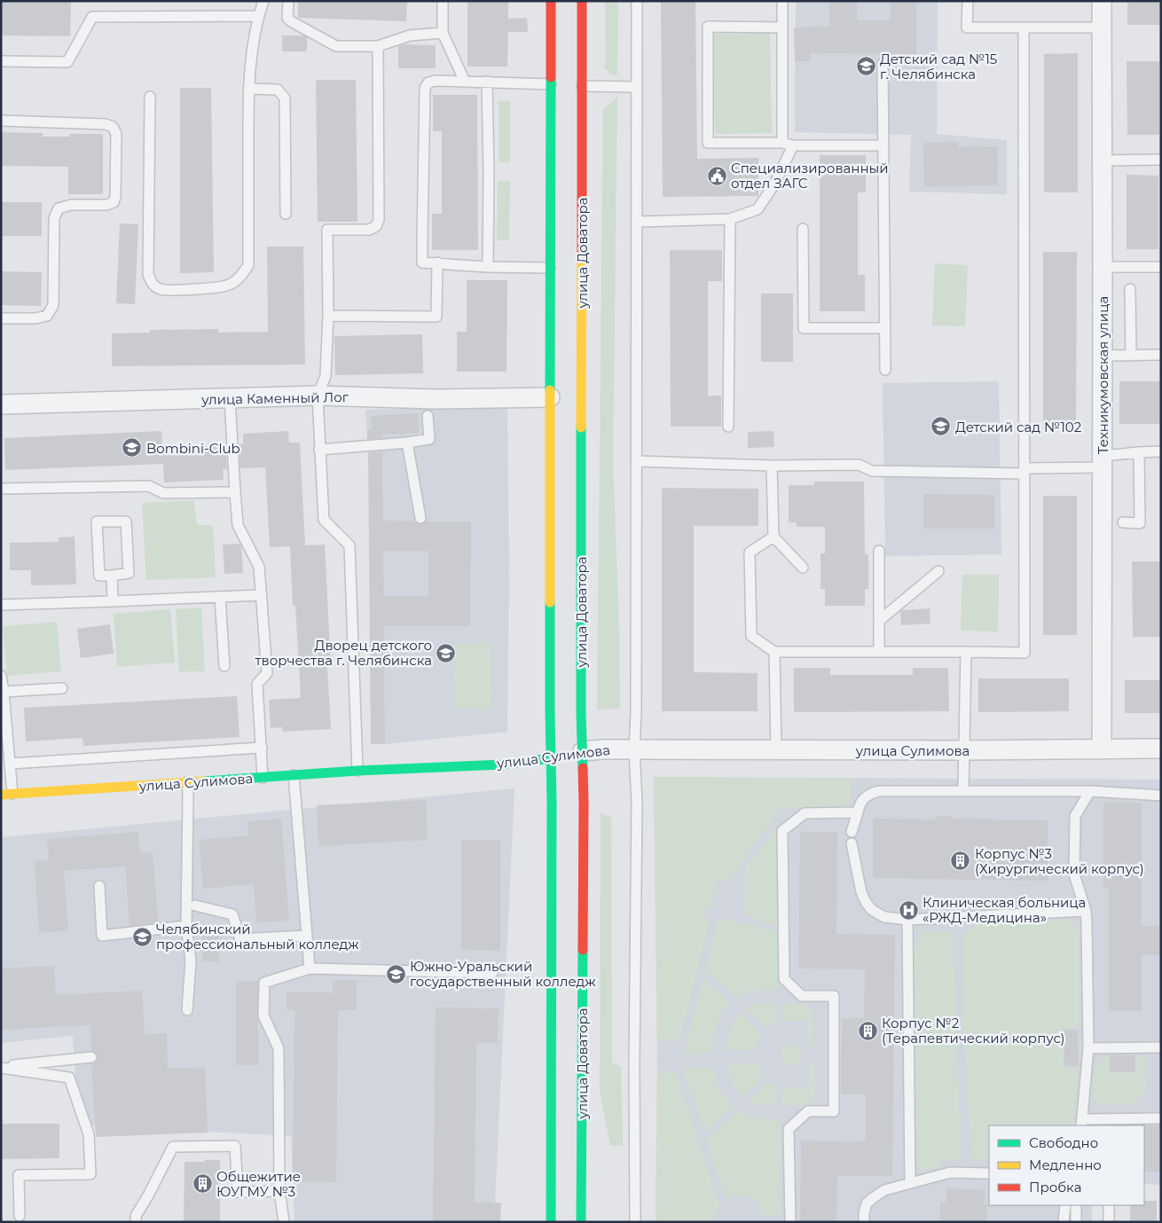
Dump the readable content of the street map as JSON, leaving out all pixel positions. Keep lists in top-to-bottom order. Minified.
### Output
{"streets":{"main road":["улица Доватора","улица Сулимова"],"street":["Техникумовская улица","улица Каменный Лог"]},"crossings":[["улица Доватора","улица Сулимова"],["Техникумовская улица","улица Сулимова"]],"places":{"school or university":["Детский сад №15 г. Челябинска","Детский сад №102","Bombini-Club","Дворец детского творчества г. Челябинска","Челябинский профессиональный колледж","Южно-Уральский государственный колледж"],"public building":["Специализированный отдел ЗАГС"],"building":["Корпус №3 (Хирургический корпус)","Корпус №2 (Терапевтический корпус)","Общежитие ЮУГМУ №3"],"hospital":["Клиническая больница «РЖД-Медицина»"]},"legend":["Свободно","Медленно","Пробка"]}
